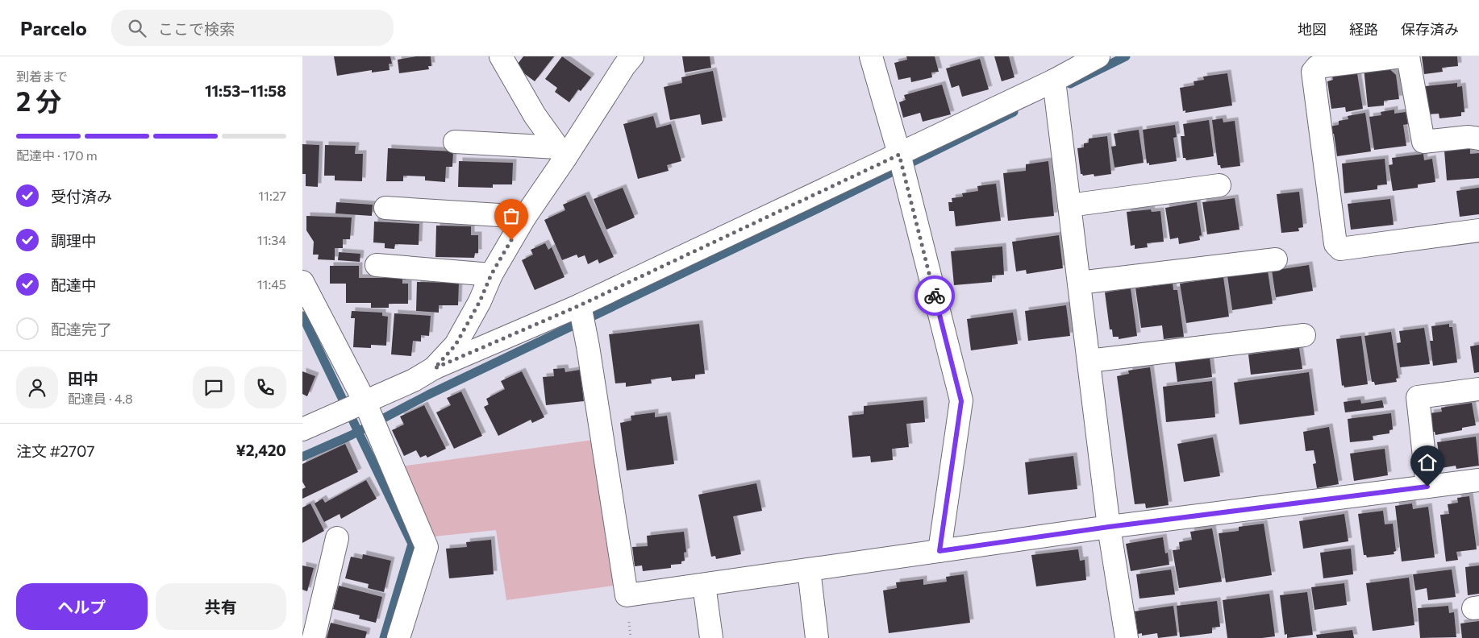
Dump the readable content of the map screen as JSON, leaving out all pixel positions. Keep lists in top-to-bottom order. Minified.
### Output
{"page":{"header":"Parcelo","search":"ここで検索","nav":["地図","経路","保存済み"],"heading":["2 分","到着まで","11:53–11:58"],"panel":["田中","配達員 · 4.8","注文 #2707","¥2,420"],"bar":"配達中 · 170 m","list":[["受付済み","11:27"],["調理中","11:34"],["配達中","11:45"],"配達完了"],"buttons":["ヘルプ","共有"]}}
